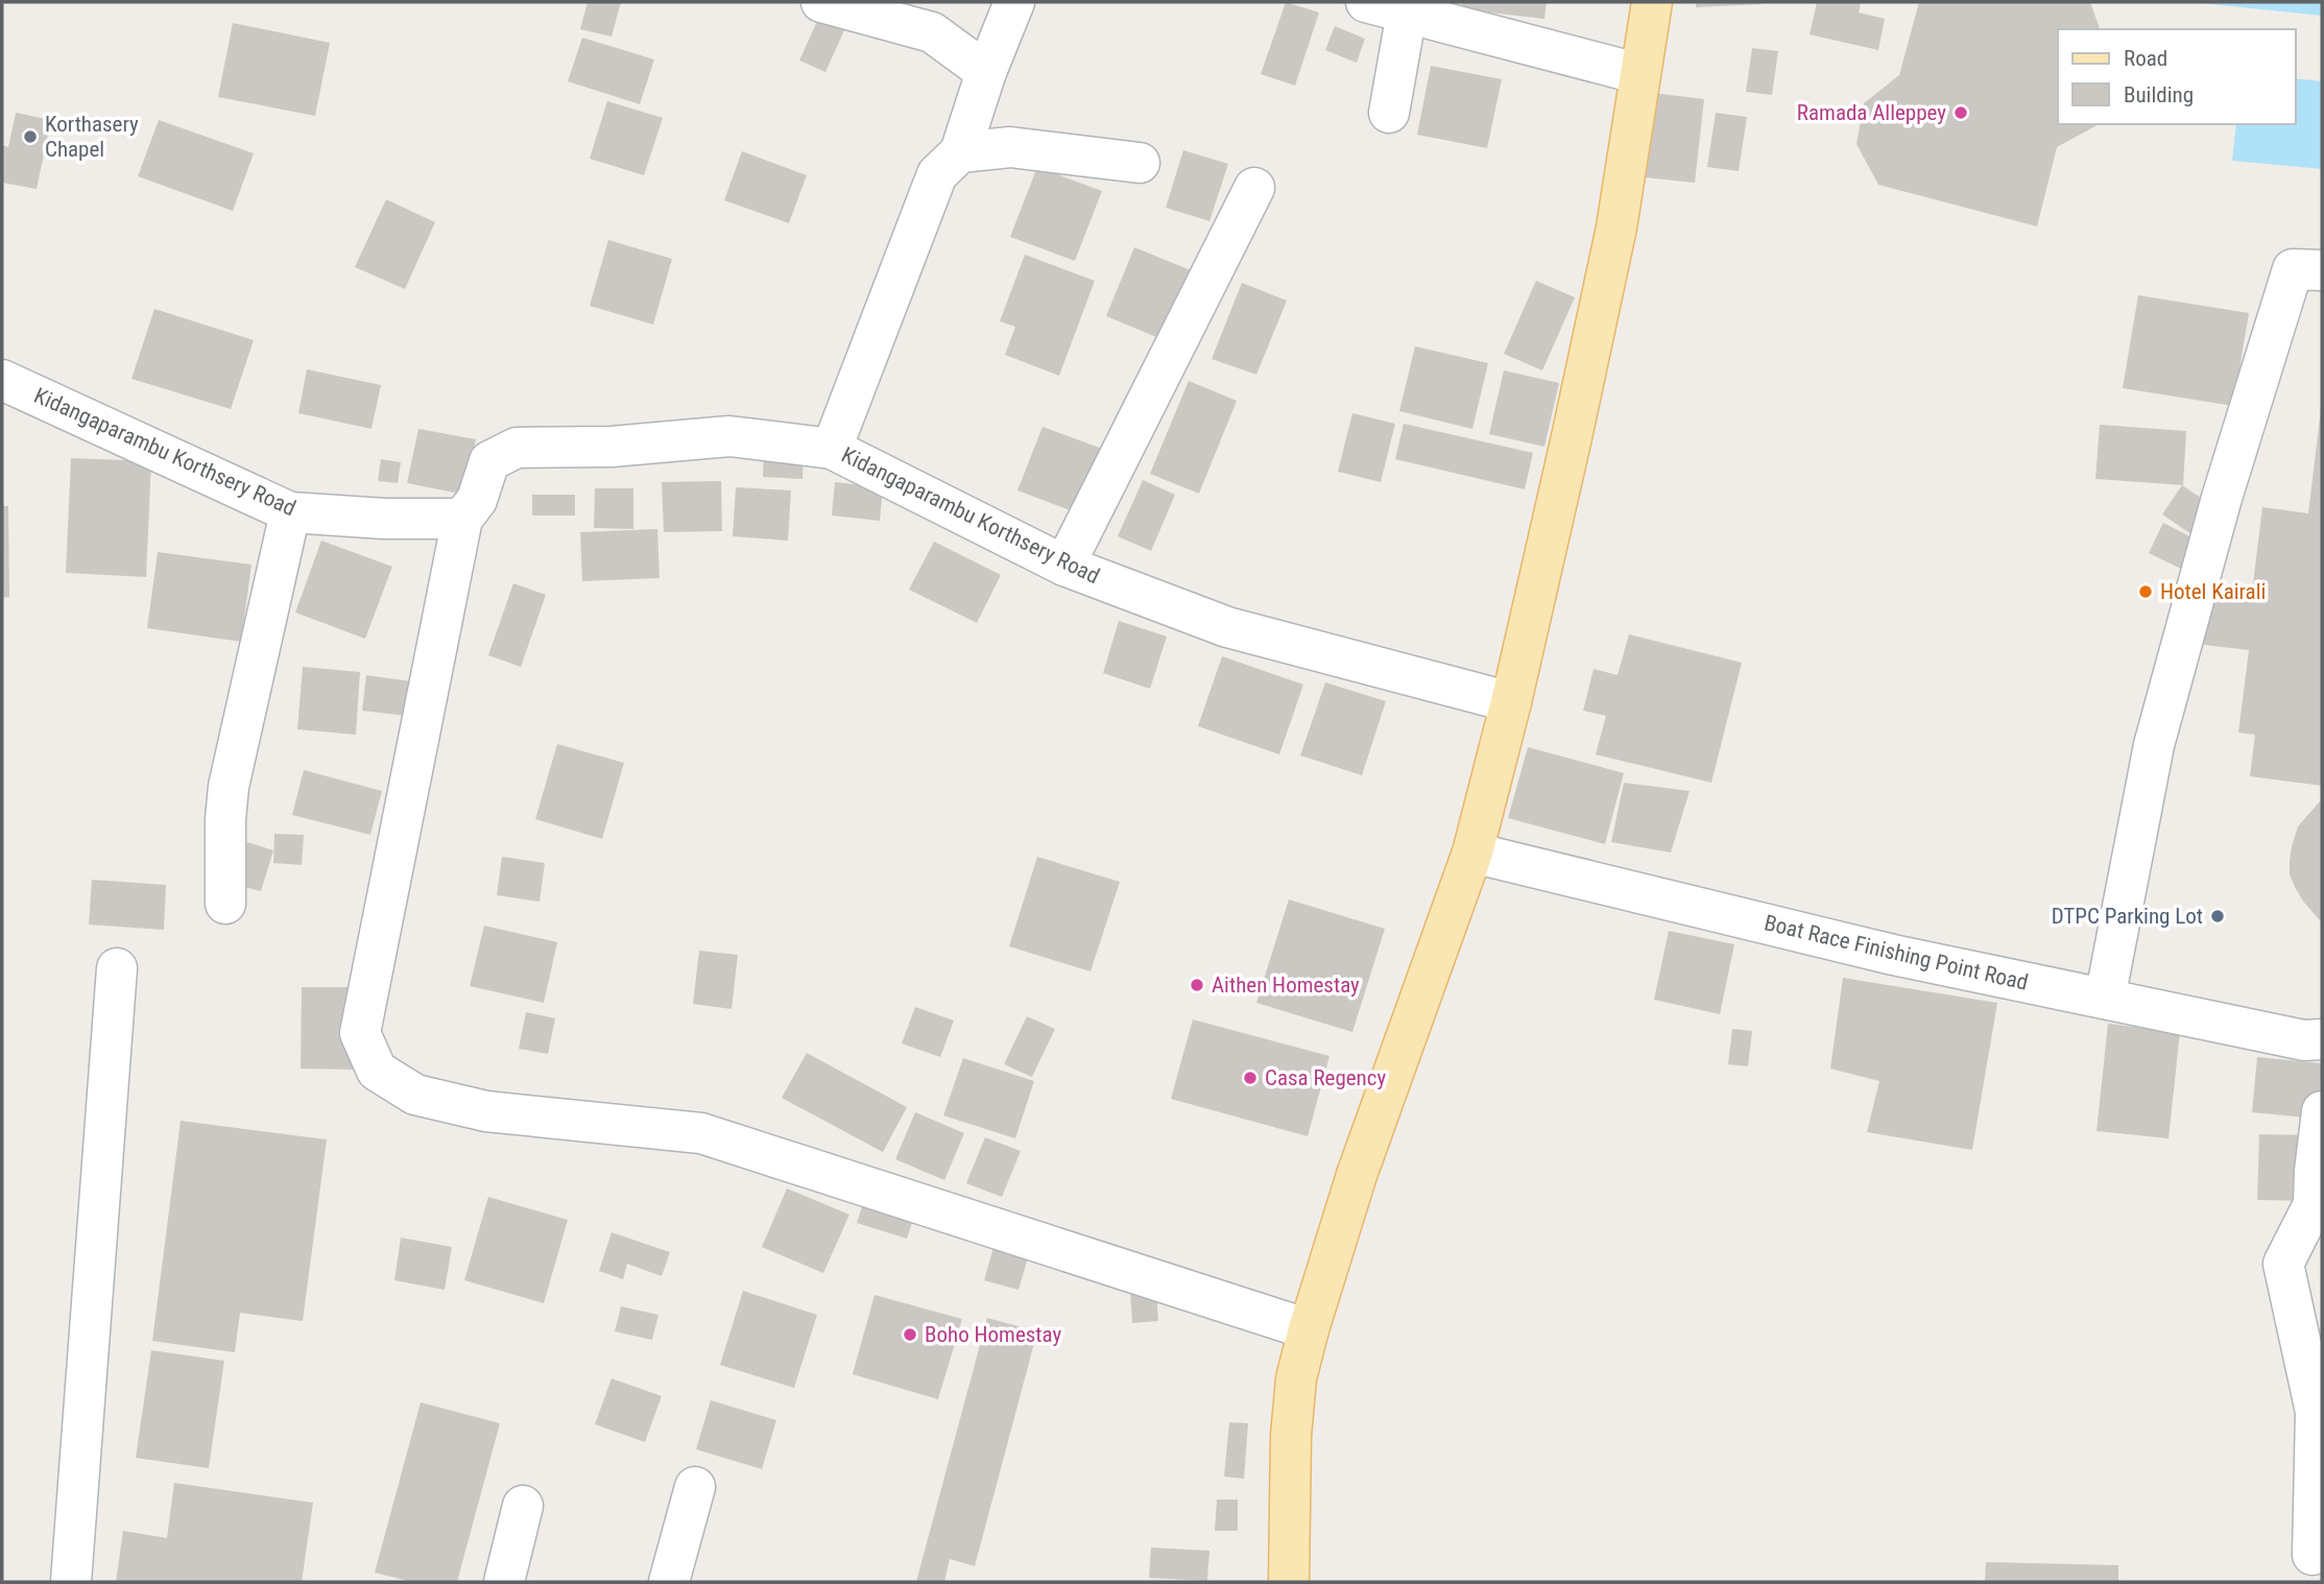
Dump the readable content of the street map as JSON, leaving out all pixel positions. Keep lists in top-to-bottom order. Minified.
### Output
{"streets":{"street":["Kidangaparambu Korthsery Road","Boat Race Finishing Point Road"]},"places":["Ramada Alleppey","Korthasery Chapel","Hotel Kairali","DTPC Parking Lot","Aithen Homestay","Casa Regency","Boho Homestay"],"legend":["Road","Building"]}
